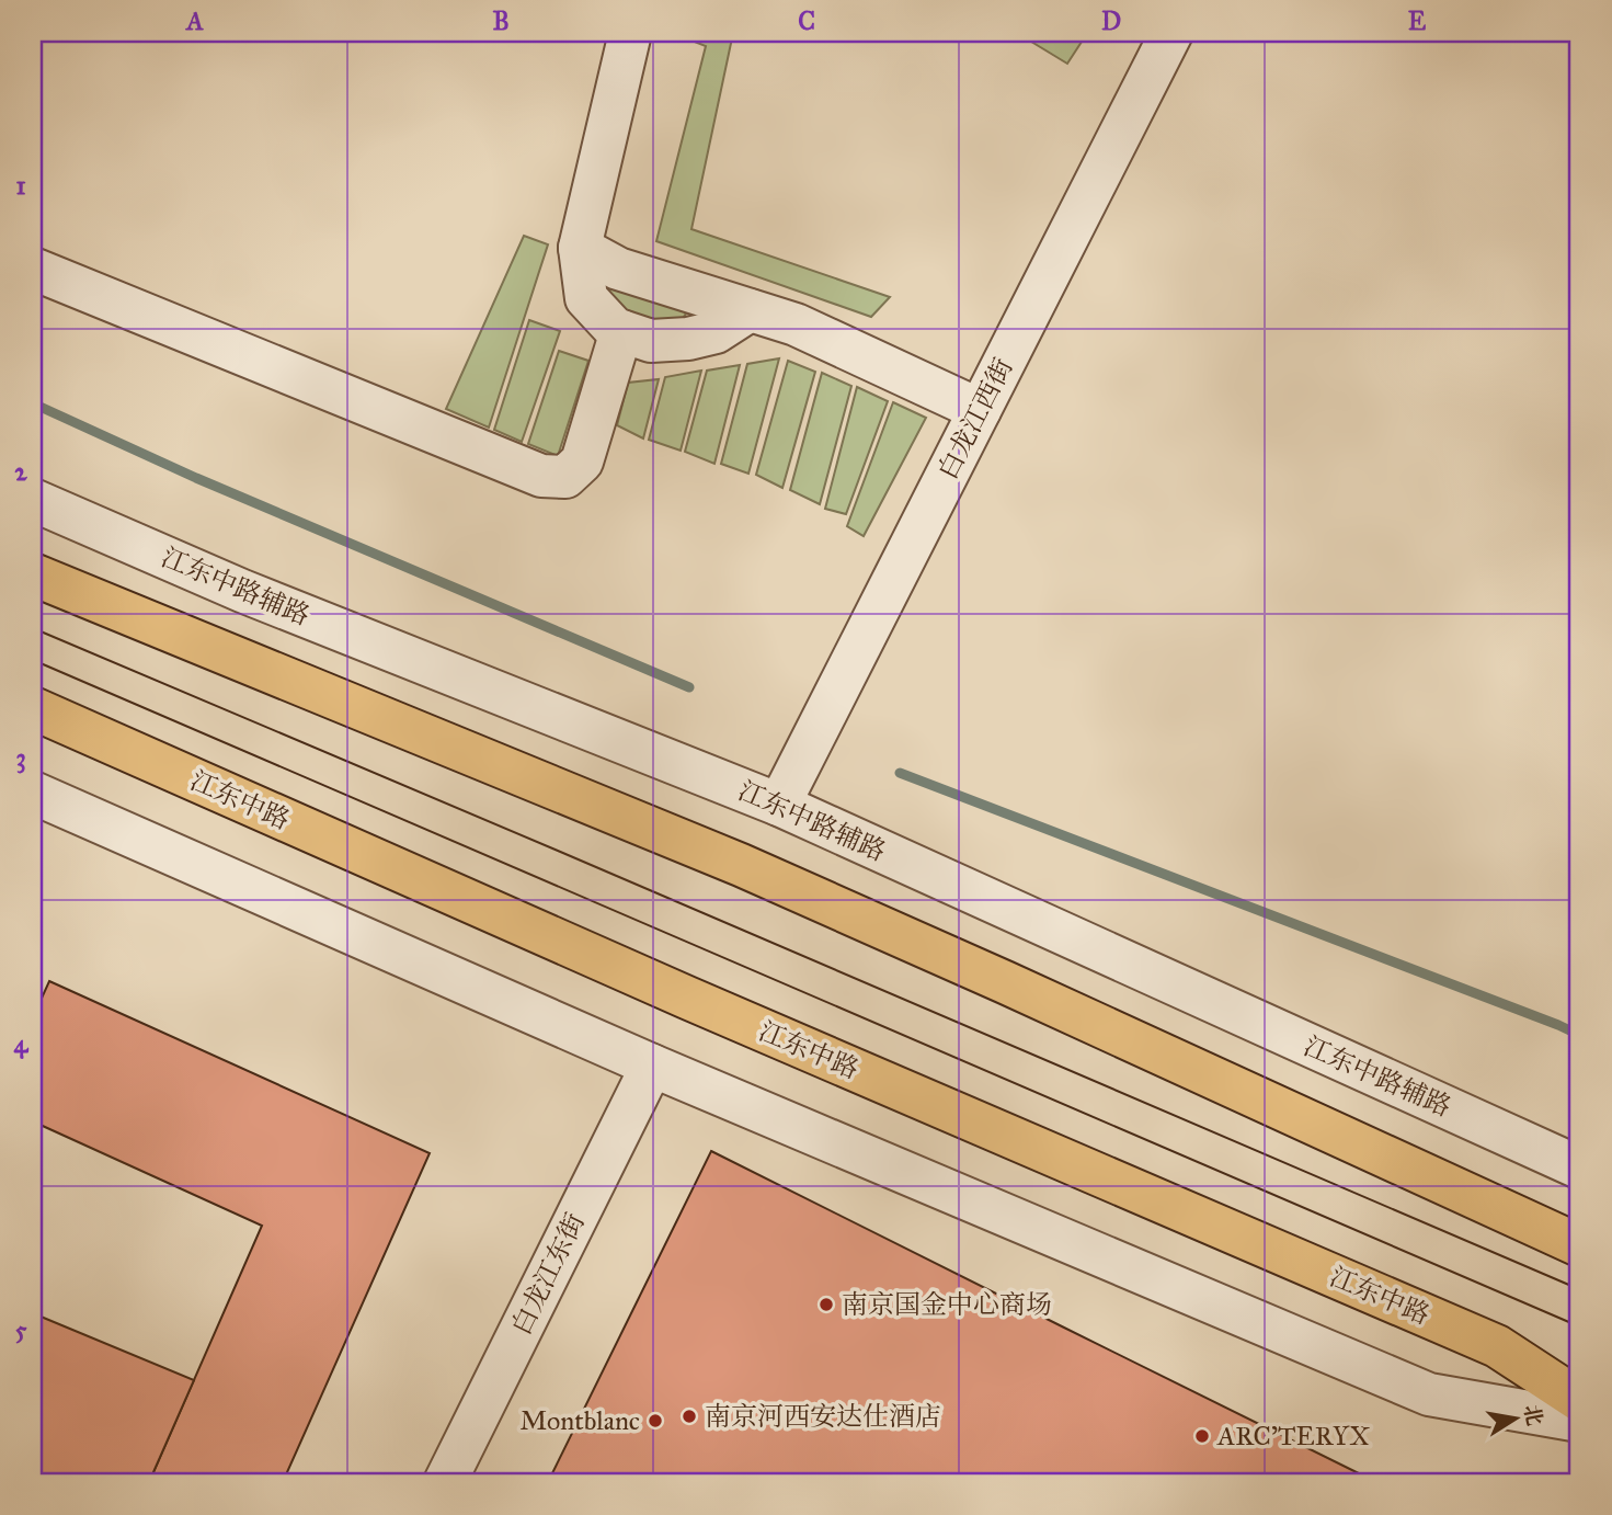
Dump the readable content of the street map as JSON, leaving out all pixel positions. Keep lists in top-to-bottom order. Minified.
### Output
{"streets":{"main road":["江东中路"],"street":["白龙江西街","江东中路辅路","白龙江东街"]},"crossings":[["白龙江西街","江东中路辅路"]],"places":["南京国金中心商场","南京河西安达仕酒店","Montblanc","ARC'TERYX"],"north":"right","grid":{"columns":["A","B","C","D","E"],"rows":["1","2","3","4","5"]}}
